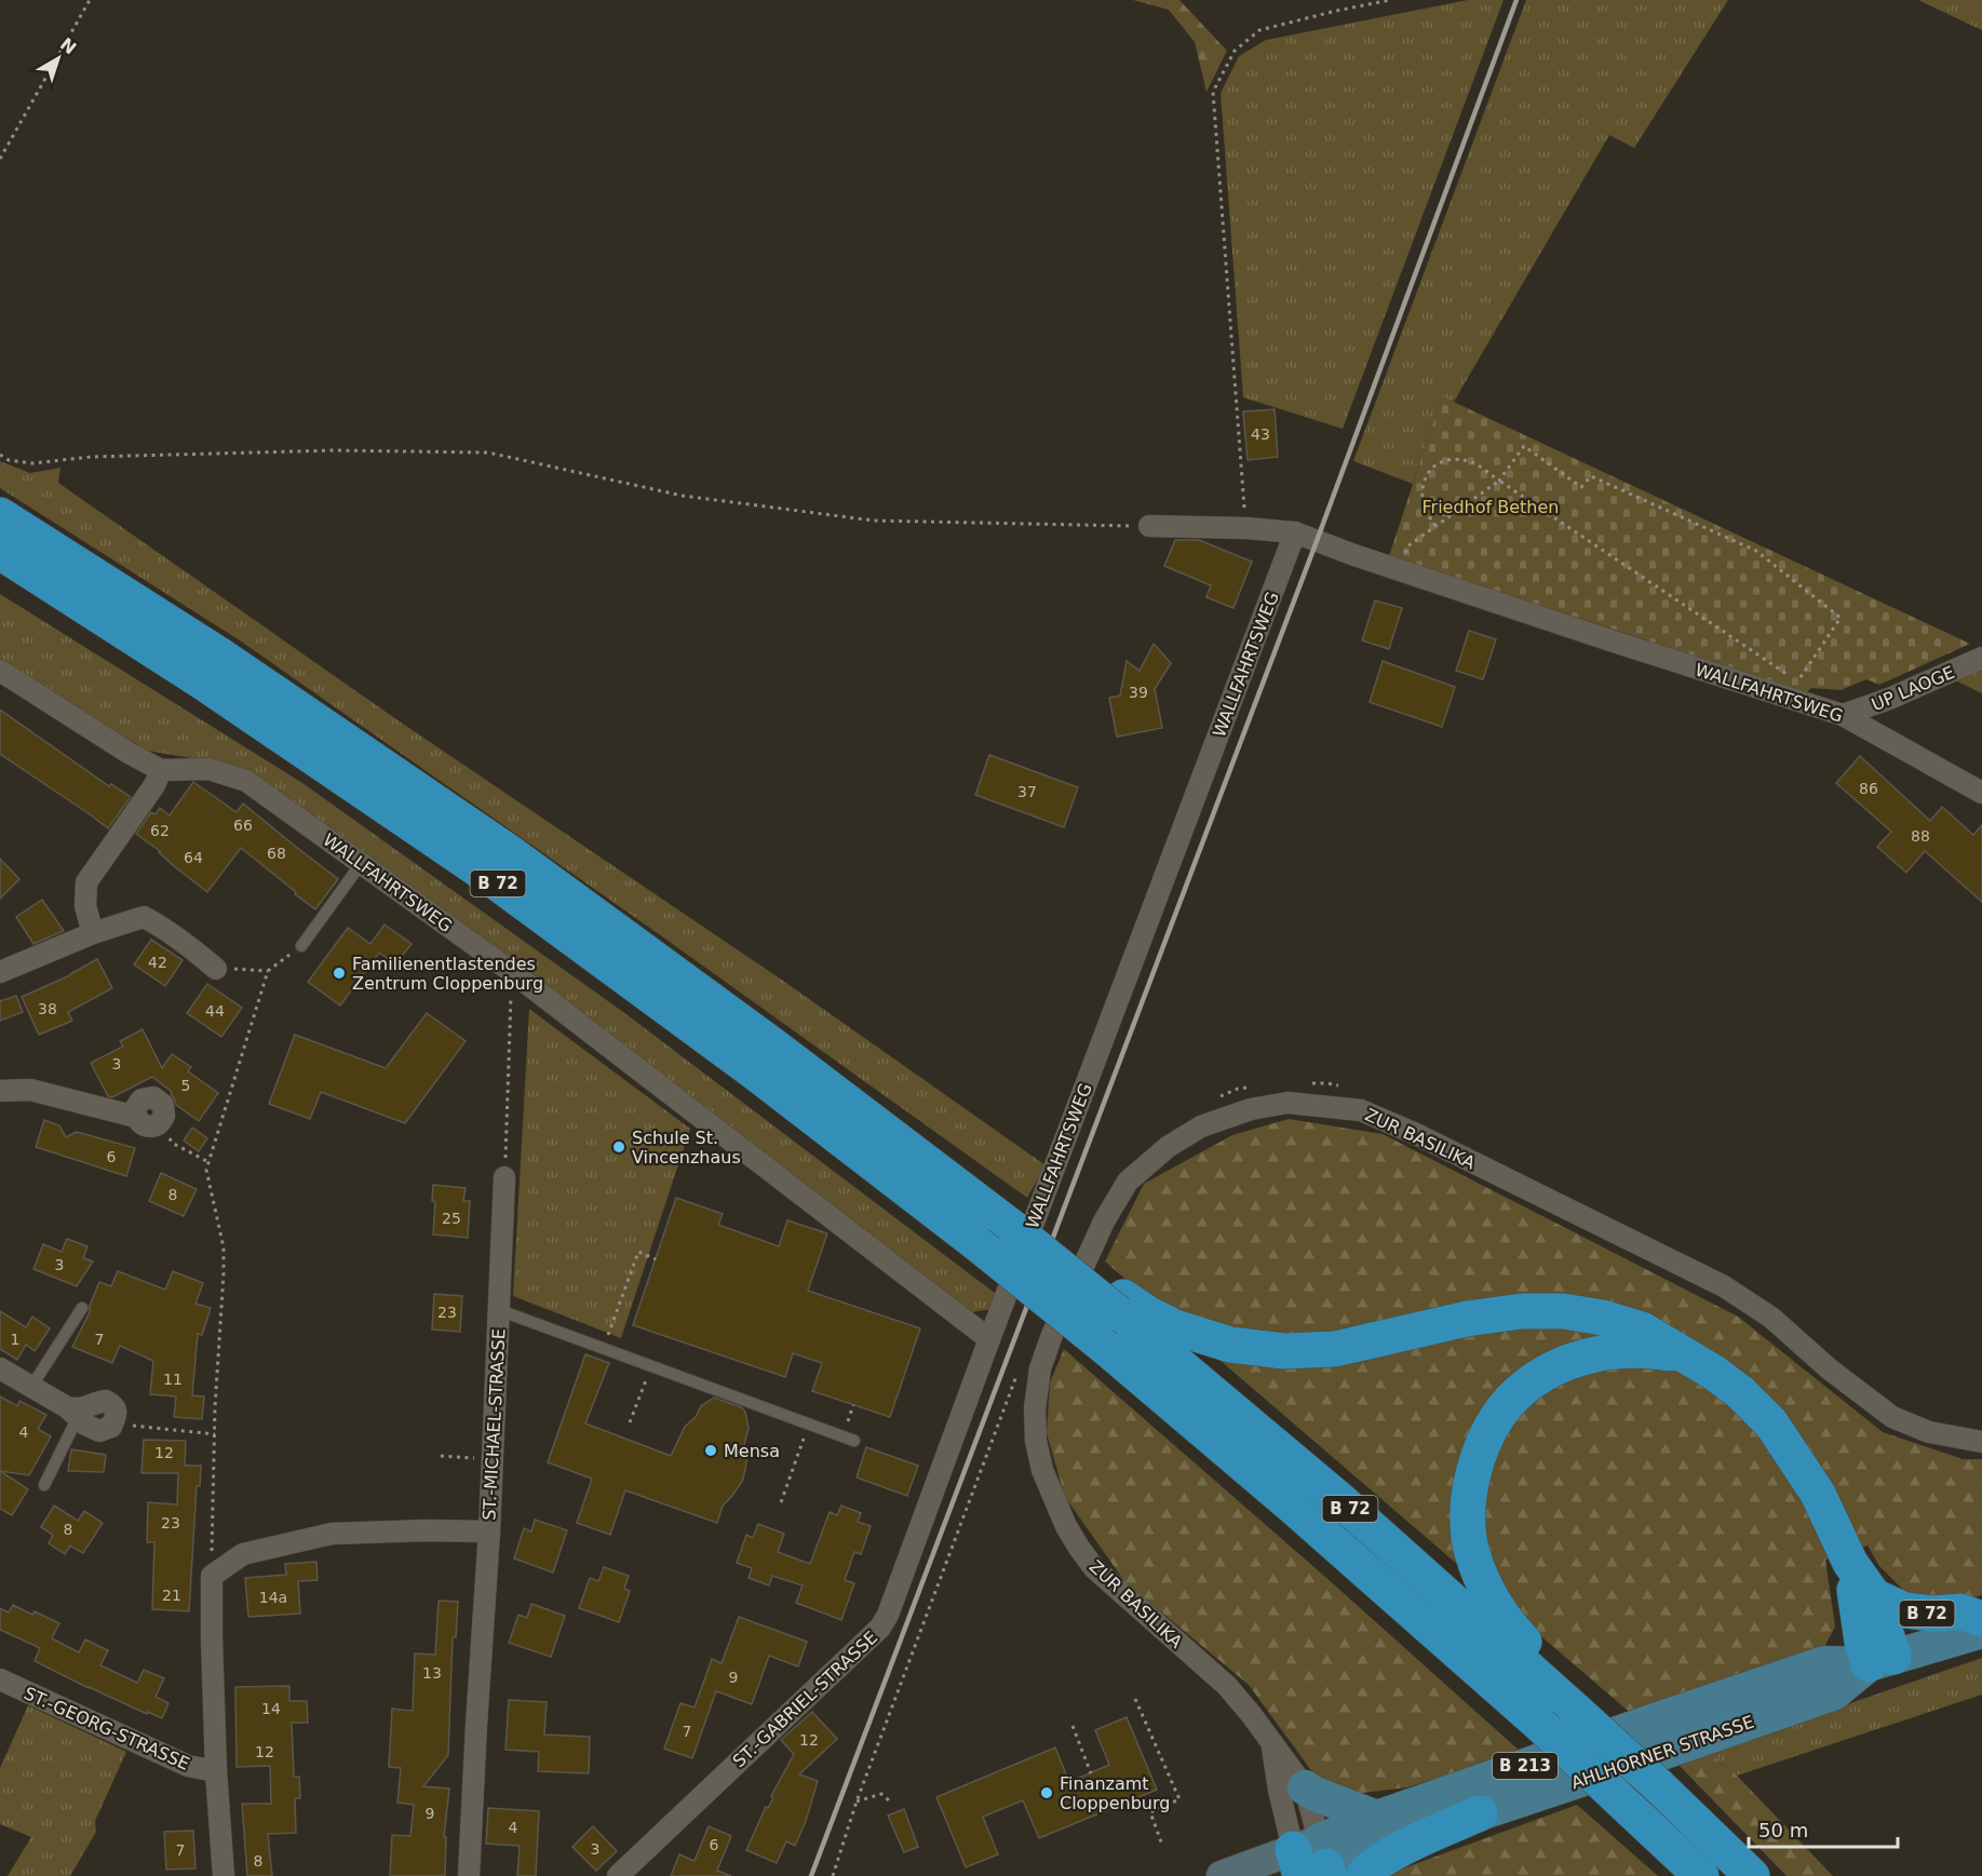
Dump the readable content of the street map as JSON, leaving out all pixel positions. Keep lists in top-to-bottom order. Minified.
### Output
{"streets":{"highway":["B 72","B 213"],"main road":["AHLHORNER STRASSE"],"street":["WALLFAHRTSWEG","UP LAOGE","ZUR BASILIKA","ST.-MICHAEL-STRASSE","ST.-GABRIEL-STRASSE","ST.-GEORG-STRASSE"]},"crossings":[["WALLFAHRTSWEG","UP LAOGE"],["WALLFAHRTSWEG","ST.-GABRIEL-STRASSE"],["B 72","AHLHORNER STRASSE"],["ZUR BASILIKA","AHLHORNER STRASSE"],["AHLHORNER STRASSE","B 213"]],"parks":["Friedhof Bethen"],"places":["Familienentlastendes Zentrum Cloppenburg","Schule St. Vincenzhaus","Mensa","Finanzamt Cloppenburg"],"house_numbers":["43","39","86","37","66","62","88","68","64","42","38","44","3","5","6","8","25","3","23","1","7","11","4","12","23","8","21","14a","13","9","14","7","12","12","9","4","6","3","7","8"],"scale_bar":"50 m","north":"top right"}
